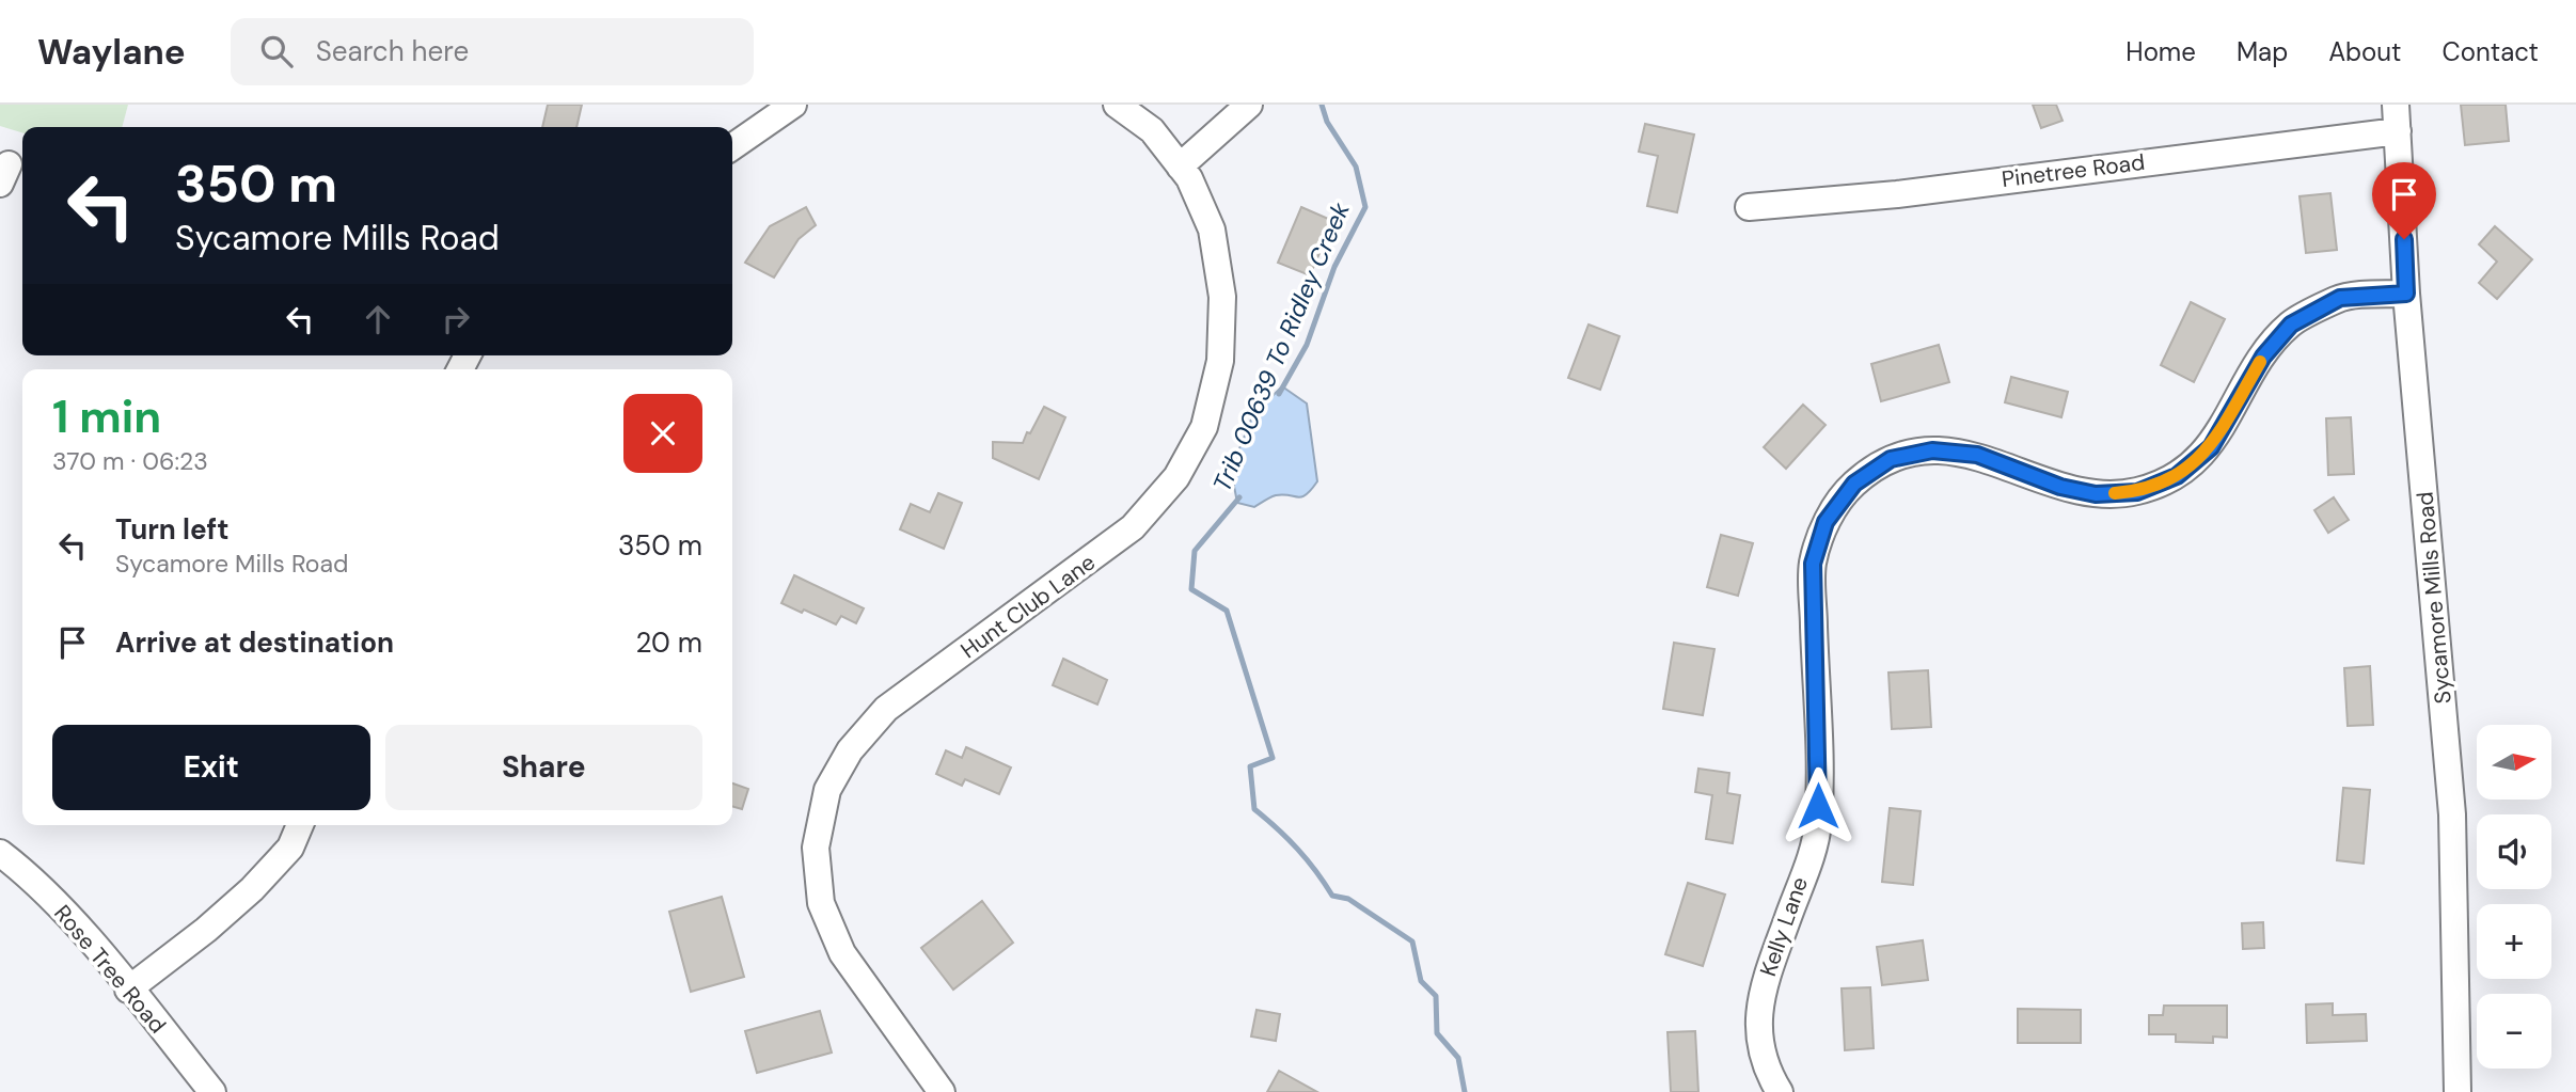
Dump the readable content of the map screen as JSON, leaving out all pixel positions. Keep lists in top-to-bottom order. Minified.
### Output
{"streets":{"street":["Pinetree Road","Sycamore Mills Road","Hunt Club Lane","Kelly Lane","Rose Tree Road"]},"crossings":[["Pinetree Road","Sycamore Mills Road"],["Sycamore Mills Road","Kelly Lane"]],"water":["Trib 00639 To Ridley Creek"],"north":"right","page":{"header":"Waylane","search":"Search here","nav":["Home","Map","About","Contact"],"turn":["350 m","Sycamore Mills Road"],"heading":["1 min","370 m · 06:23"],"list":[{"name":"Turn left","note":"Sycamore Mills Road","value":"350 m"},{"name":"Arrive at destination","value":"20 m"}],"buttons":["Exit","Share"],"map_buttons":["+","−"]}}
